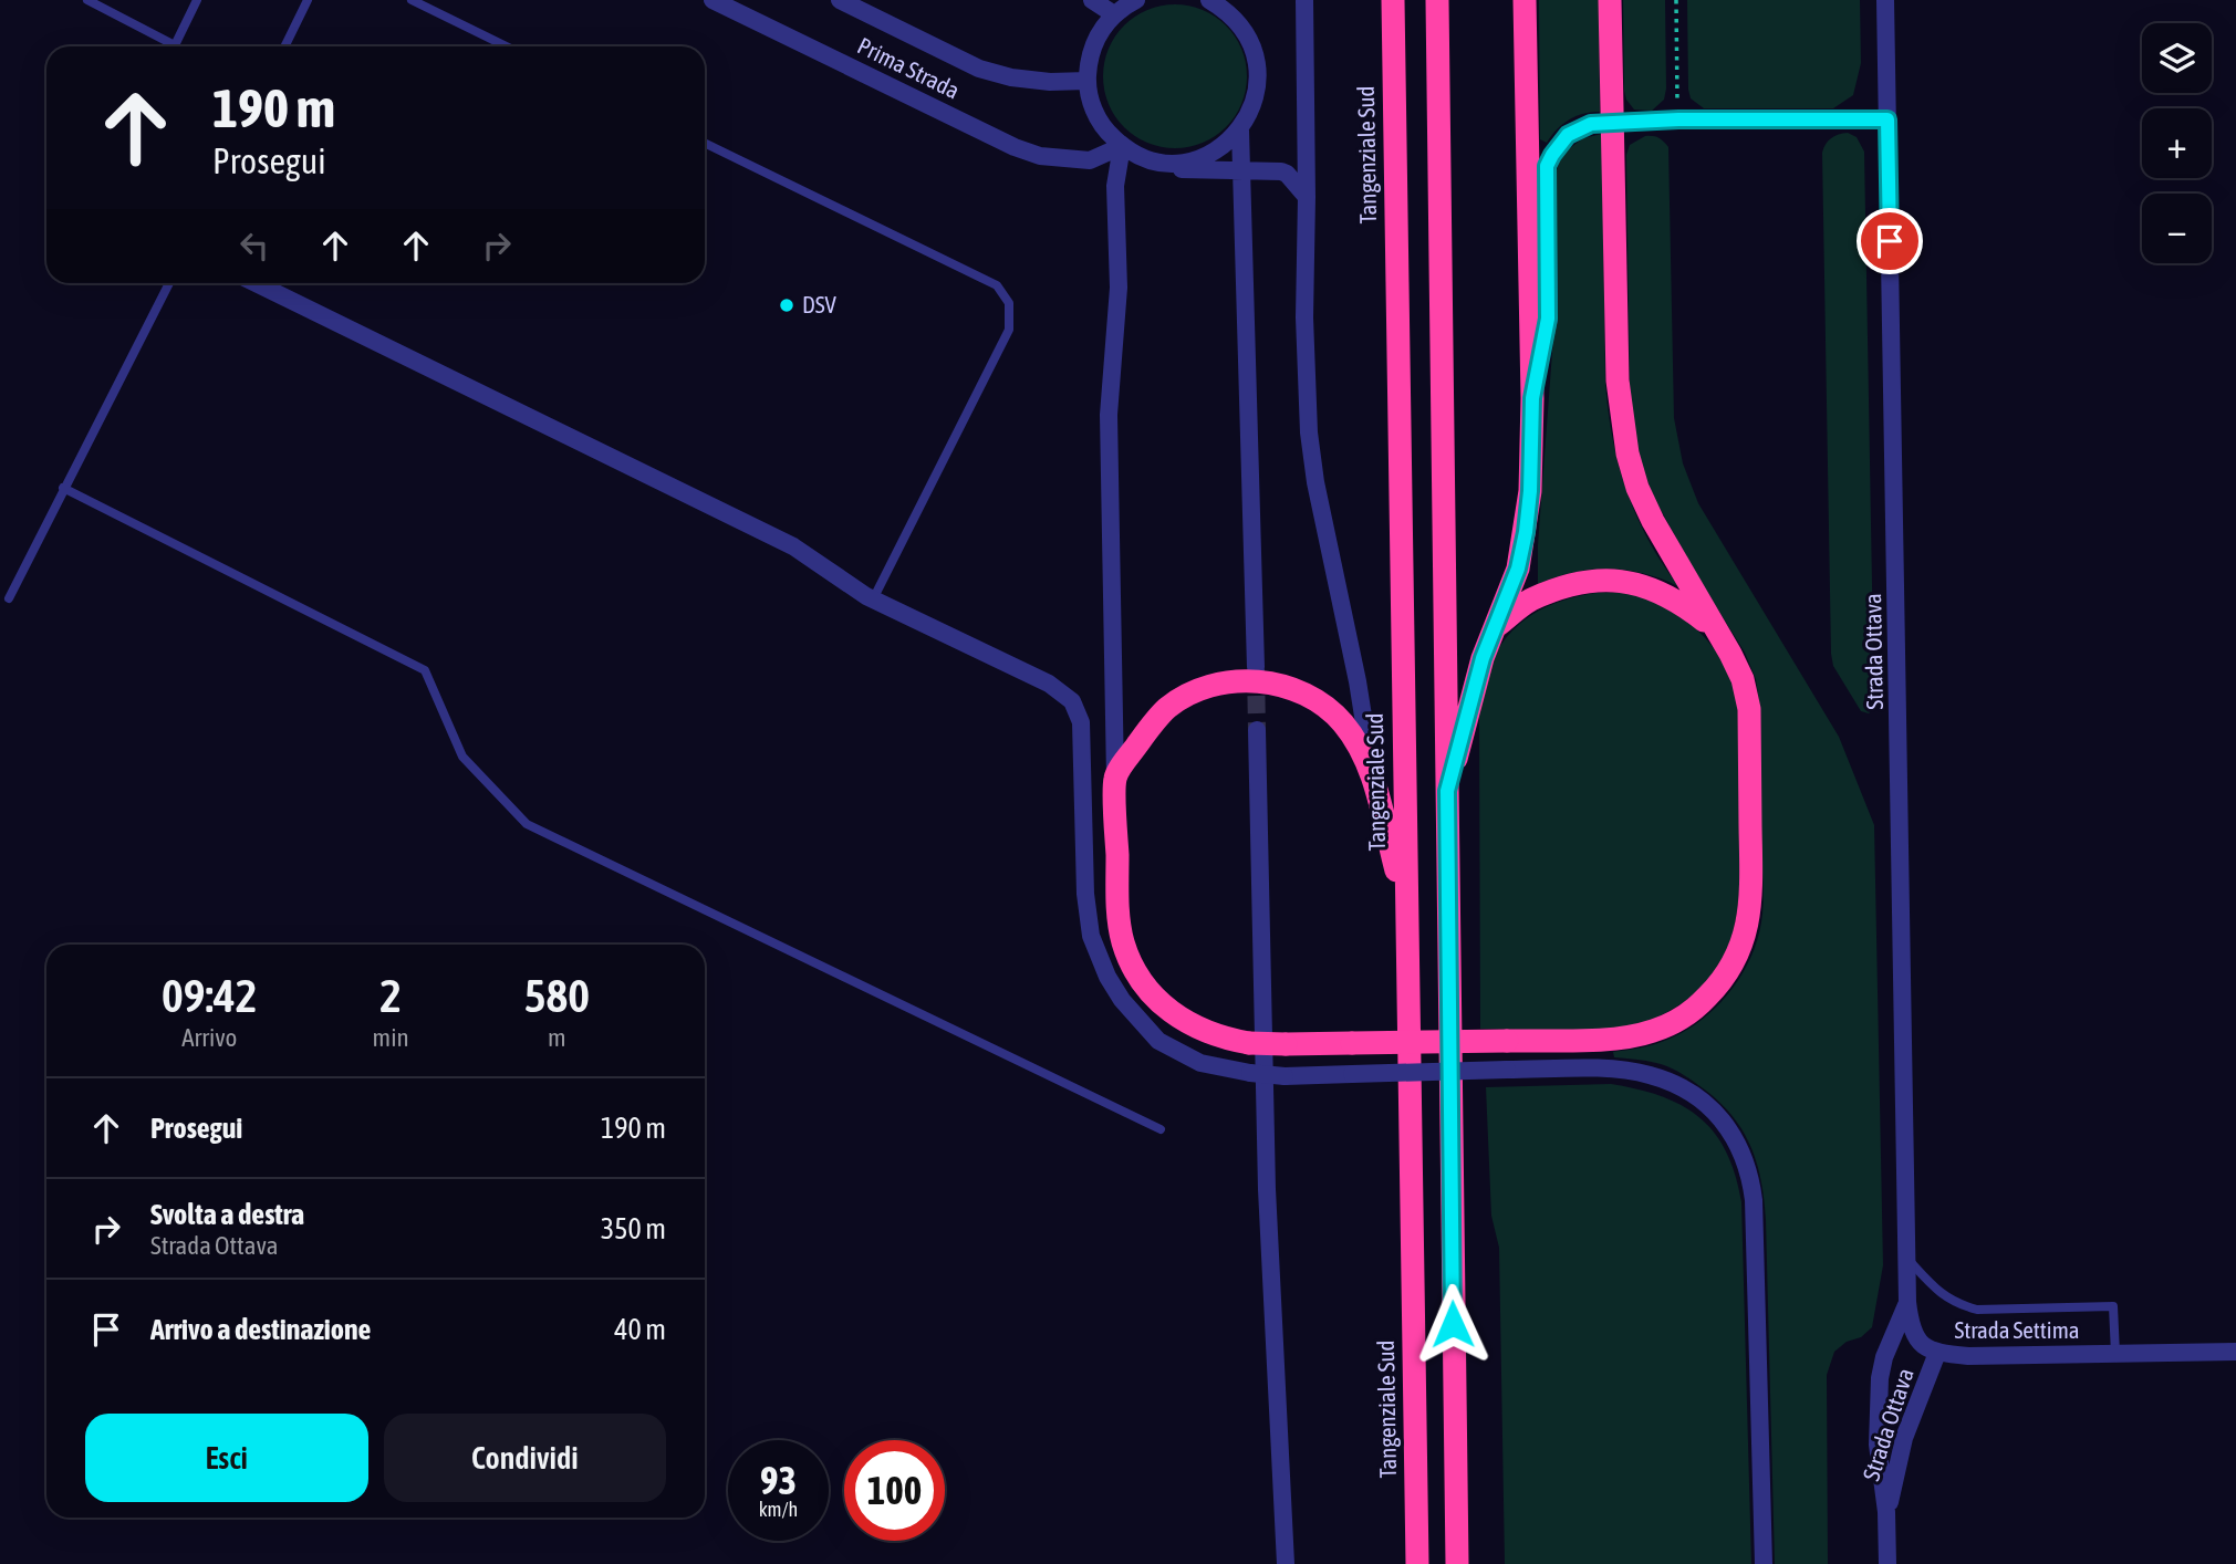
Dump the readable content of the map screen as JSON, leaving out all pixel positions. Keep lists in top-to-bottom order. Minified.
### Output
{"streets":{"highway":["Tangenziale Sud"],"street":["Prima Strada","Strada Ottava","Strada Settima"]},"crossings":[["Strada Ottava","Strada Settima"]],"places":["DSV"],"page":{"map_buttons":["+","−"],"turn":["190 m","Prosegui"],"eta":["09:42","Arrivo","2","min","580","m"],"list":[{"name":"Prosegui","value":"190 m"},{"name":"Svolta a destra","note":"Strada Ottava","value":"350 m"},{"name":"Arrivo a destinazione","value":"40 m"}],"buttons":["Esci","Condividi"],"speed":"93 km/h","limit":"100"}}
